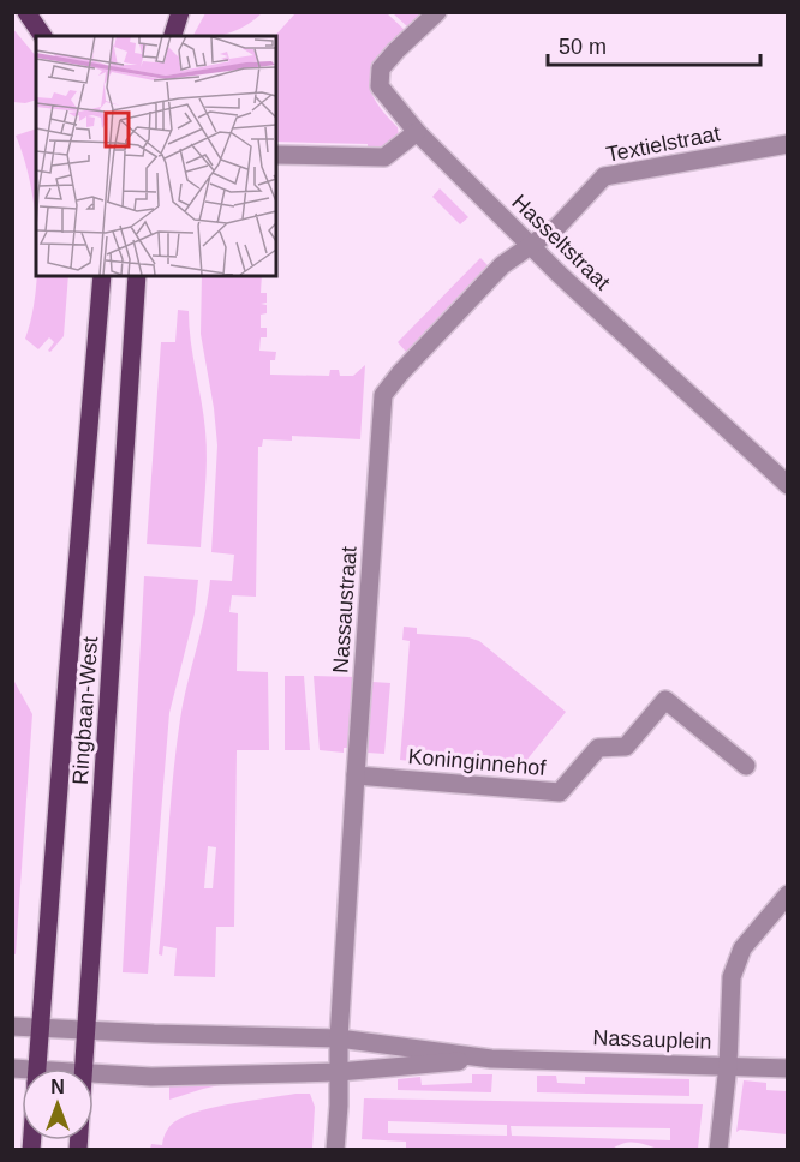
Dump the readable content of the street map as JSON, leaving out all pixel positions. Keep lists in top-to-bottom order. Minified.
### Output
{"streets":{"main road":["Ringbaan-West"],"street":["Textielstraat","Hasseltstraat","Nassaustraat","Koninginnehof","Nassauplein"]},"crossings":[["Textielstraat","Hasseltstraat"],["Textielstraat","Nassaustraat"],["Hasseltstraat","Nassaustraat"],["Nassaustraat","Koninginnehof"],["Nassaustraat","Nassauplein"],["Ringbaan-West","Nassauplein"]],"scale_bar":"50 m","north":"top"}
